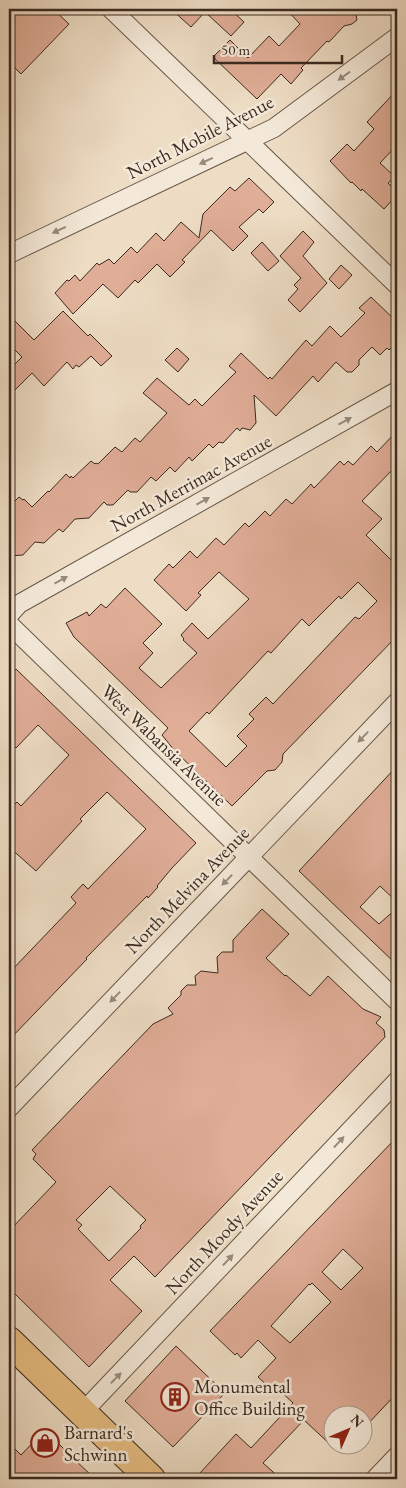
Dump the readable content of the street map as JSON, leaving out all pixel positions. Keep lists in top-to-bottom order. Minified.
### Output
{"streets":{"street":["North Mobile Avenue","North Merrimac Avenue","West Wabansia Avenue","North Melvina Avenue","North Moody Avenue"]},"crossings":[["West Wabansia Avenue","North Melvina Avenue"]],"one_way":["North Mobile Avenue","North Merrimac Avenue","North Melvina Avenue","North Moody Avenue"],"places":{"building":["Monumental Office Building"],"shop":["Barnard's Schwinn"]},"scale_bar":"50 m","north":"top right"}
